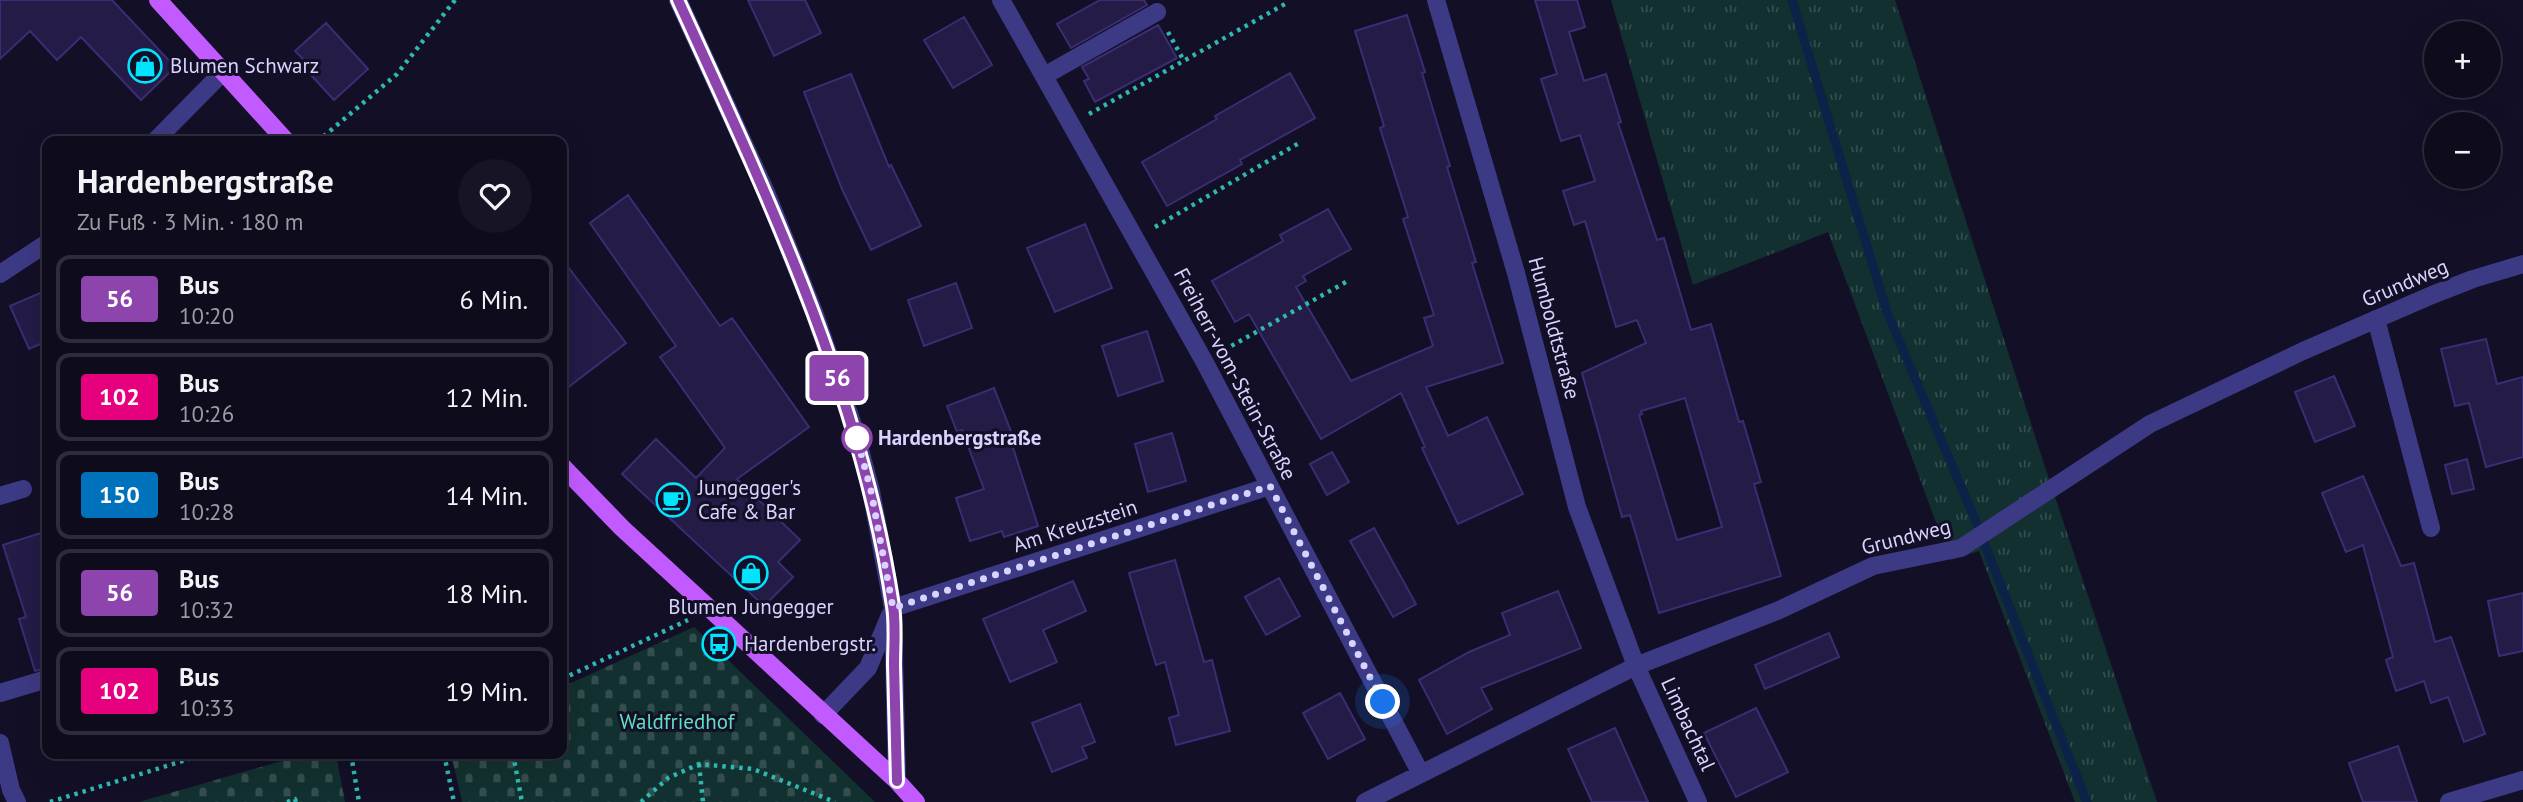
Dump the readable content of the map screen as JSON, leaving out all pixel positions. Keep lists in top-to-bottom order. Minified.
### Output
{"streets":{"street":["Grundweg","Humboldtstraße","Freiherr-vom-Stein-Straße","Am Kreuzstein","Limbachtal"]},"crossings":[["Grundweg","Humboldtstraße"],["Grundweg","Freiherr-vom-Stein-Straße"],["Grundweg","Limbachtal"],["Humboldtstraße","Limbachtal"],["Freiherr-vom-Stein-Straße","Am Kreuzstein"]],"parks":["Waldfriedhof"],"places":{"shop":["Blumen Schwarz","Blumen Jungegger"],"other":["Hardenbergstraße"],"cafe":["Jungegger's Cafe & Bar"],"bus stop":["Hardenbergstr."]},"lines":["bus line 56"],"page":{"on_map":"56","map_buttons":["+","−"],"heading":["Hardenbergstraße","Zu Fuß · 3 Min. · 180 m"],"list":[{"mark":"56","name":"Bus","note":"10:20","value":"6 Min."},{"mark":"102","name":"Bus","note":"10:26","value":"12 Min."},{"mark":"150","name":"Bus","note":"10:28","value":"14 Min."},{"mark":"56","name":"Bus","note":"10:32","value":"18 Min."},{"mark":"102","name":"Bus","note":"10:33","value":"19 Min."}]}}
